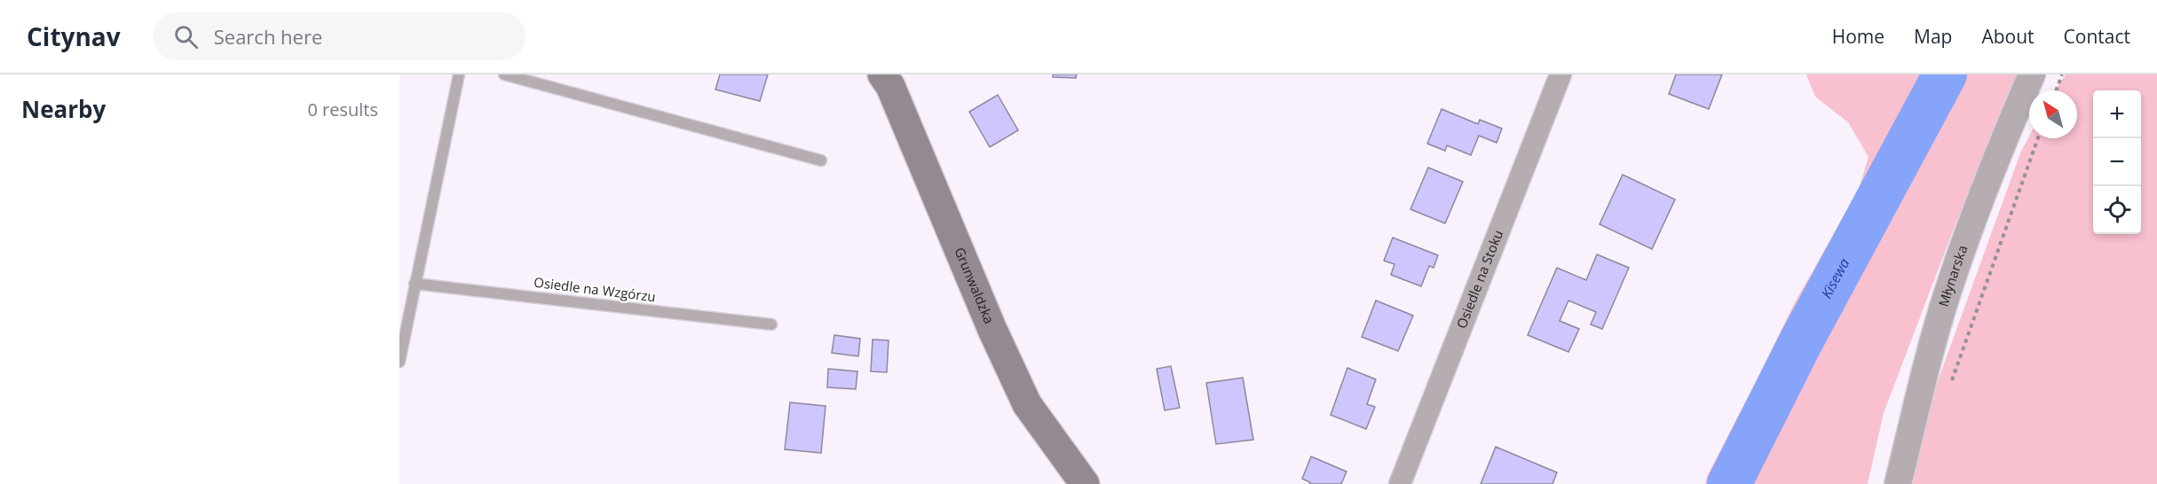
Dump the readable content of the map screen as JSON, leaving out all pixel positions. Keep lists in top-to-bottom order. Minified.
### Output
{"streets":{"main road":["Grunwaldzka"],"street":["Młynarska","Osiedle na Stoku"],"lane":["Osiedle na Wzgórzu"]},"water":["Kisewa"],"north":"top left","page":{"header":"Citynav","search":"Search here","nav":["Home","Map","About","Contact"],"heading":["Nearby","0 results"],"map_buttons":["+","−"]}}
